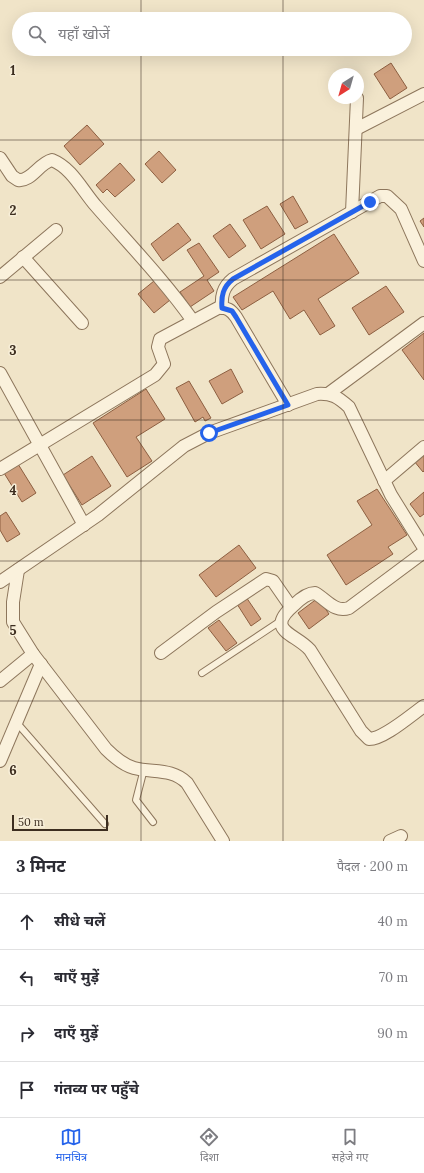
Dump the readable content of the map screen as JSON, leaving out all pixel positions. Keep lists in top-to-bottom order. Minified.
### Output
{"scale_bar":"50 m","north":"bottom left","page":{"search":"यहाँ खोजें","scale":"50 m","heading":["3 मिनट","पैदल · 200 m"],"list":[["सीधे चलें","40 m"],["बाएँ मुड़ें","70 m"],["दाएँ मुड़ें","90 m"],"गंतव्य पर पहुँचे"],"nav":["मानचित्र","दिशा","सहेजे गए"]},"grid":{"rows":["1","2","3","4","5","6"]}}
